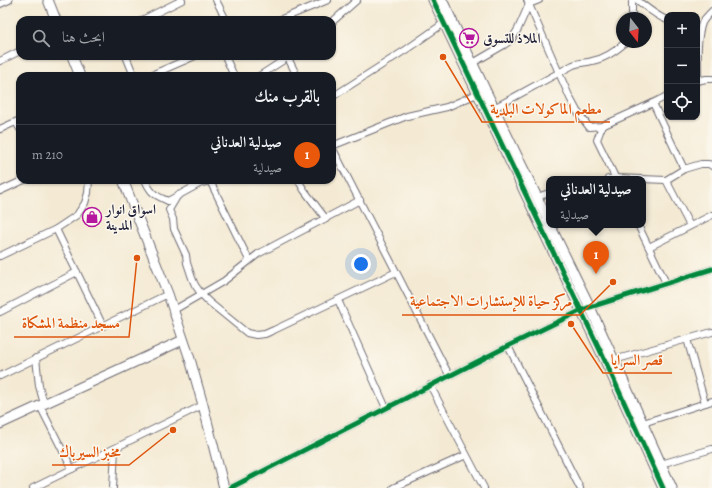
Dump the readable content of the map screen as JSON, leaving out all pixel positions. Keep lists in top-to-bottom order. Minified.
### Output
{"places":{"supermarket":["الملاذ للتسوق"],"other":["مطعم الماكولات البلدية","مسجد منظمة المشكاة","مركز حياة للإستشارات الاجتماعية","قصر السرايا","مخبز السيرباك"],"shop":["اسواق انوار المدينة"]},"north":"bottom","page":{"map_buttons":["+","−"],"search":"ابحث هنا","heading":"بالقرب منك","list":[{"mark":"1","name":"صيدلية العدناني","note":"صيدلية","value":"210 m"}],"popup":["صيدلية العدناني","صيدلية"],"pins":"1"}}
